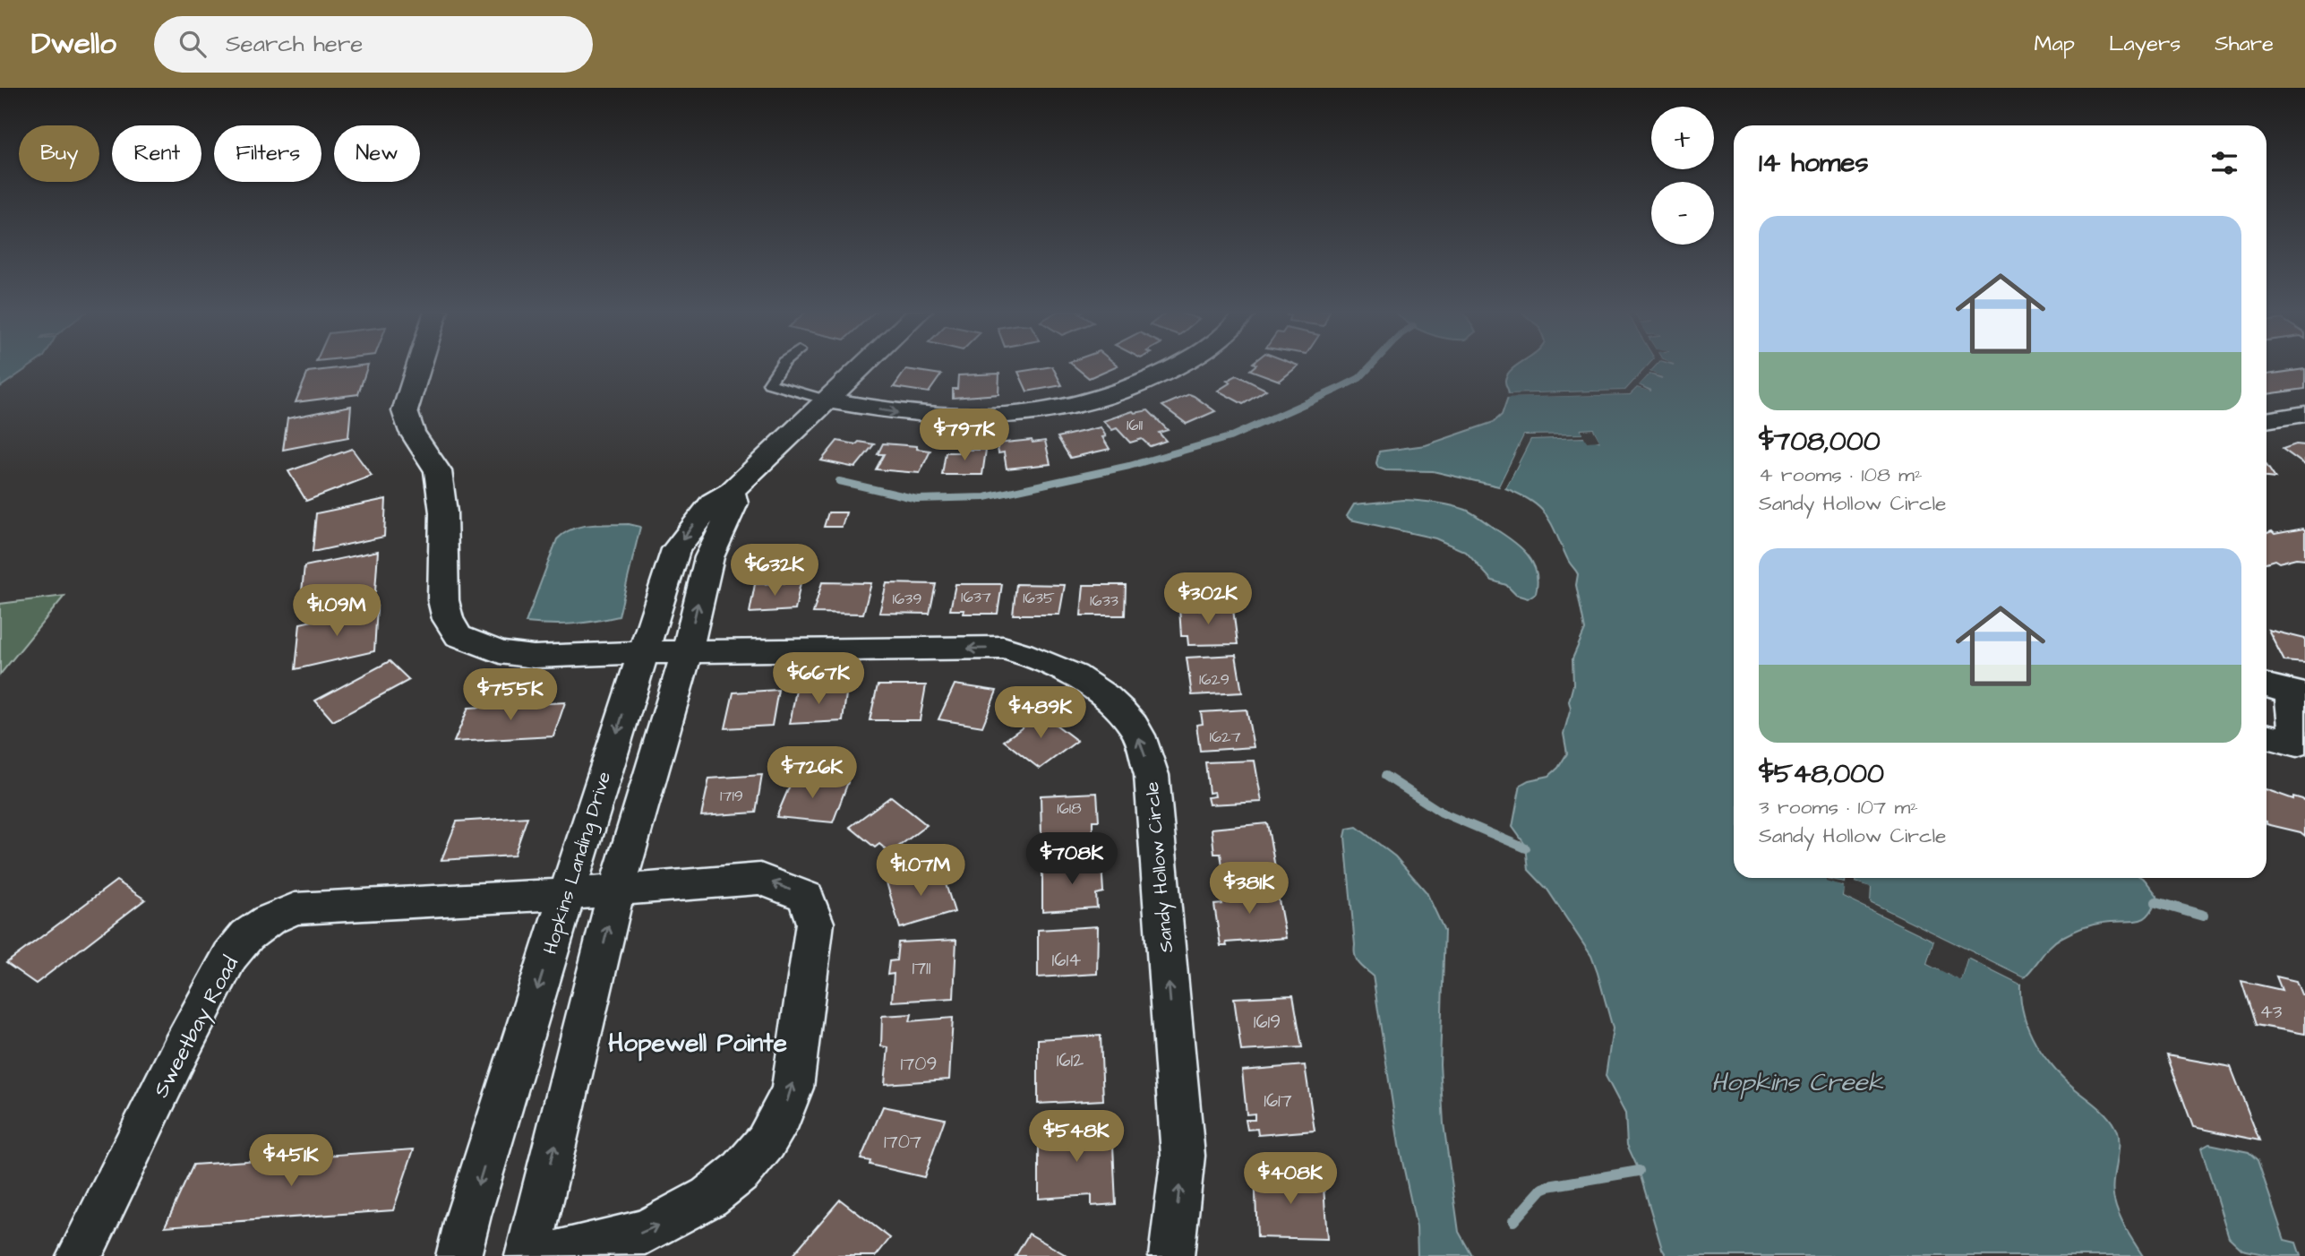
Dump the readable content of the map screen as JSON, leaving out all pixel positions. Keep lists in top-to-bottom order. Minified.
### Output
{"streets":{"street":["Hopkins Landing Drive","Sandy Hollow Circle","Sweetbay Road"]},"crossings":[["Hopkins Landing Drive","Sandy Hollow Circle"],["Hopkins Landing Drive","Sweetbay Road"]],"districts":["Hopewell Pointe"],"water":["Hopkins Creek"],"house_numbers":["1611","1637","1635","1639","1633","1629","1627","1719","1618","1614","1711","43","1619","1612","1709","1617","1707"],"page":{"header":"Dwello","search":"Search here","nav":["Map","Layers","Share"],"map_buttons":["+","−"],"chip":["Buy","Rent","Filters","New"],"heading":"14 homes","list":[{"name":"$708,000","note":"4 rooms · 108 m² · Sandy Hollow Circle"},{"name":"$548,000","note":"3 rooms · 107 m² · Sandy Hollow Circle"}],"price":["$797K","$632K","$302K","$1.09M","$667K","$755K","$489K","$726K","$708K","$1.07M","$381K","$548K","$451K","$408K"]}}
